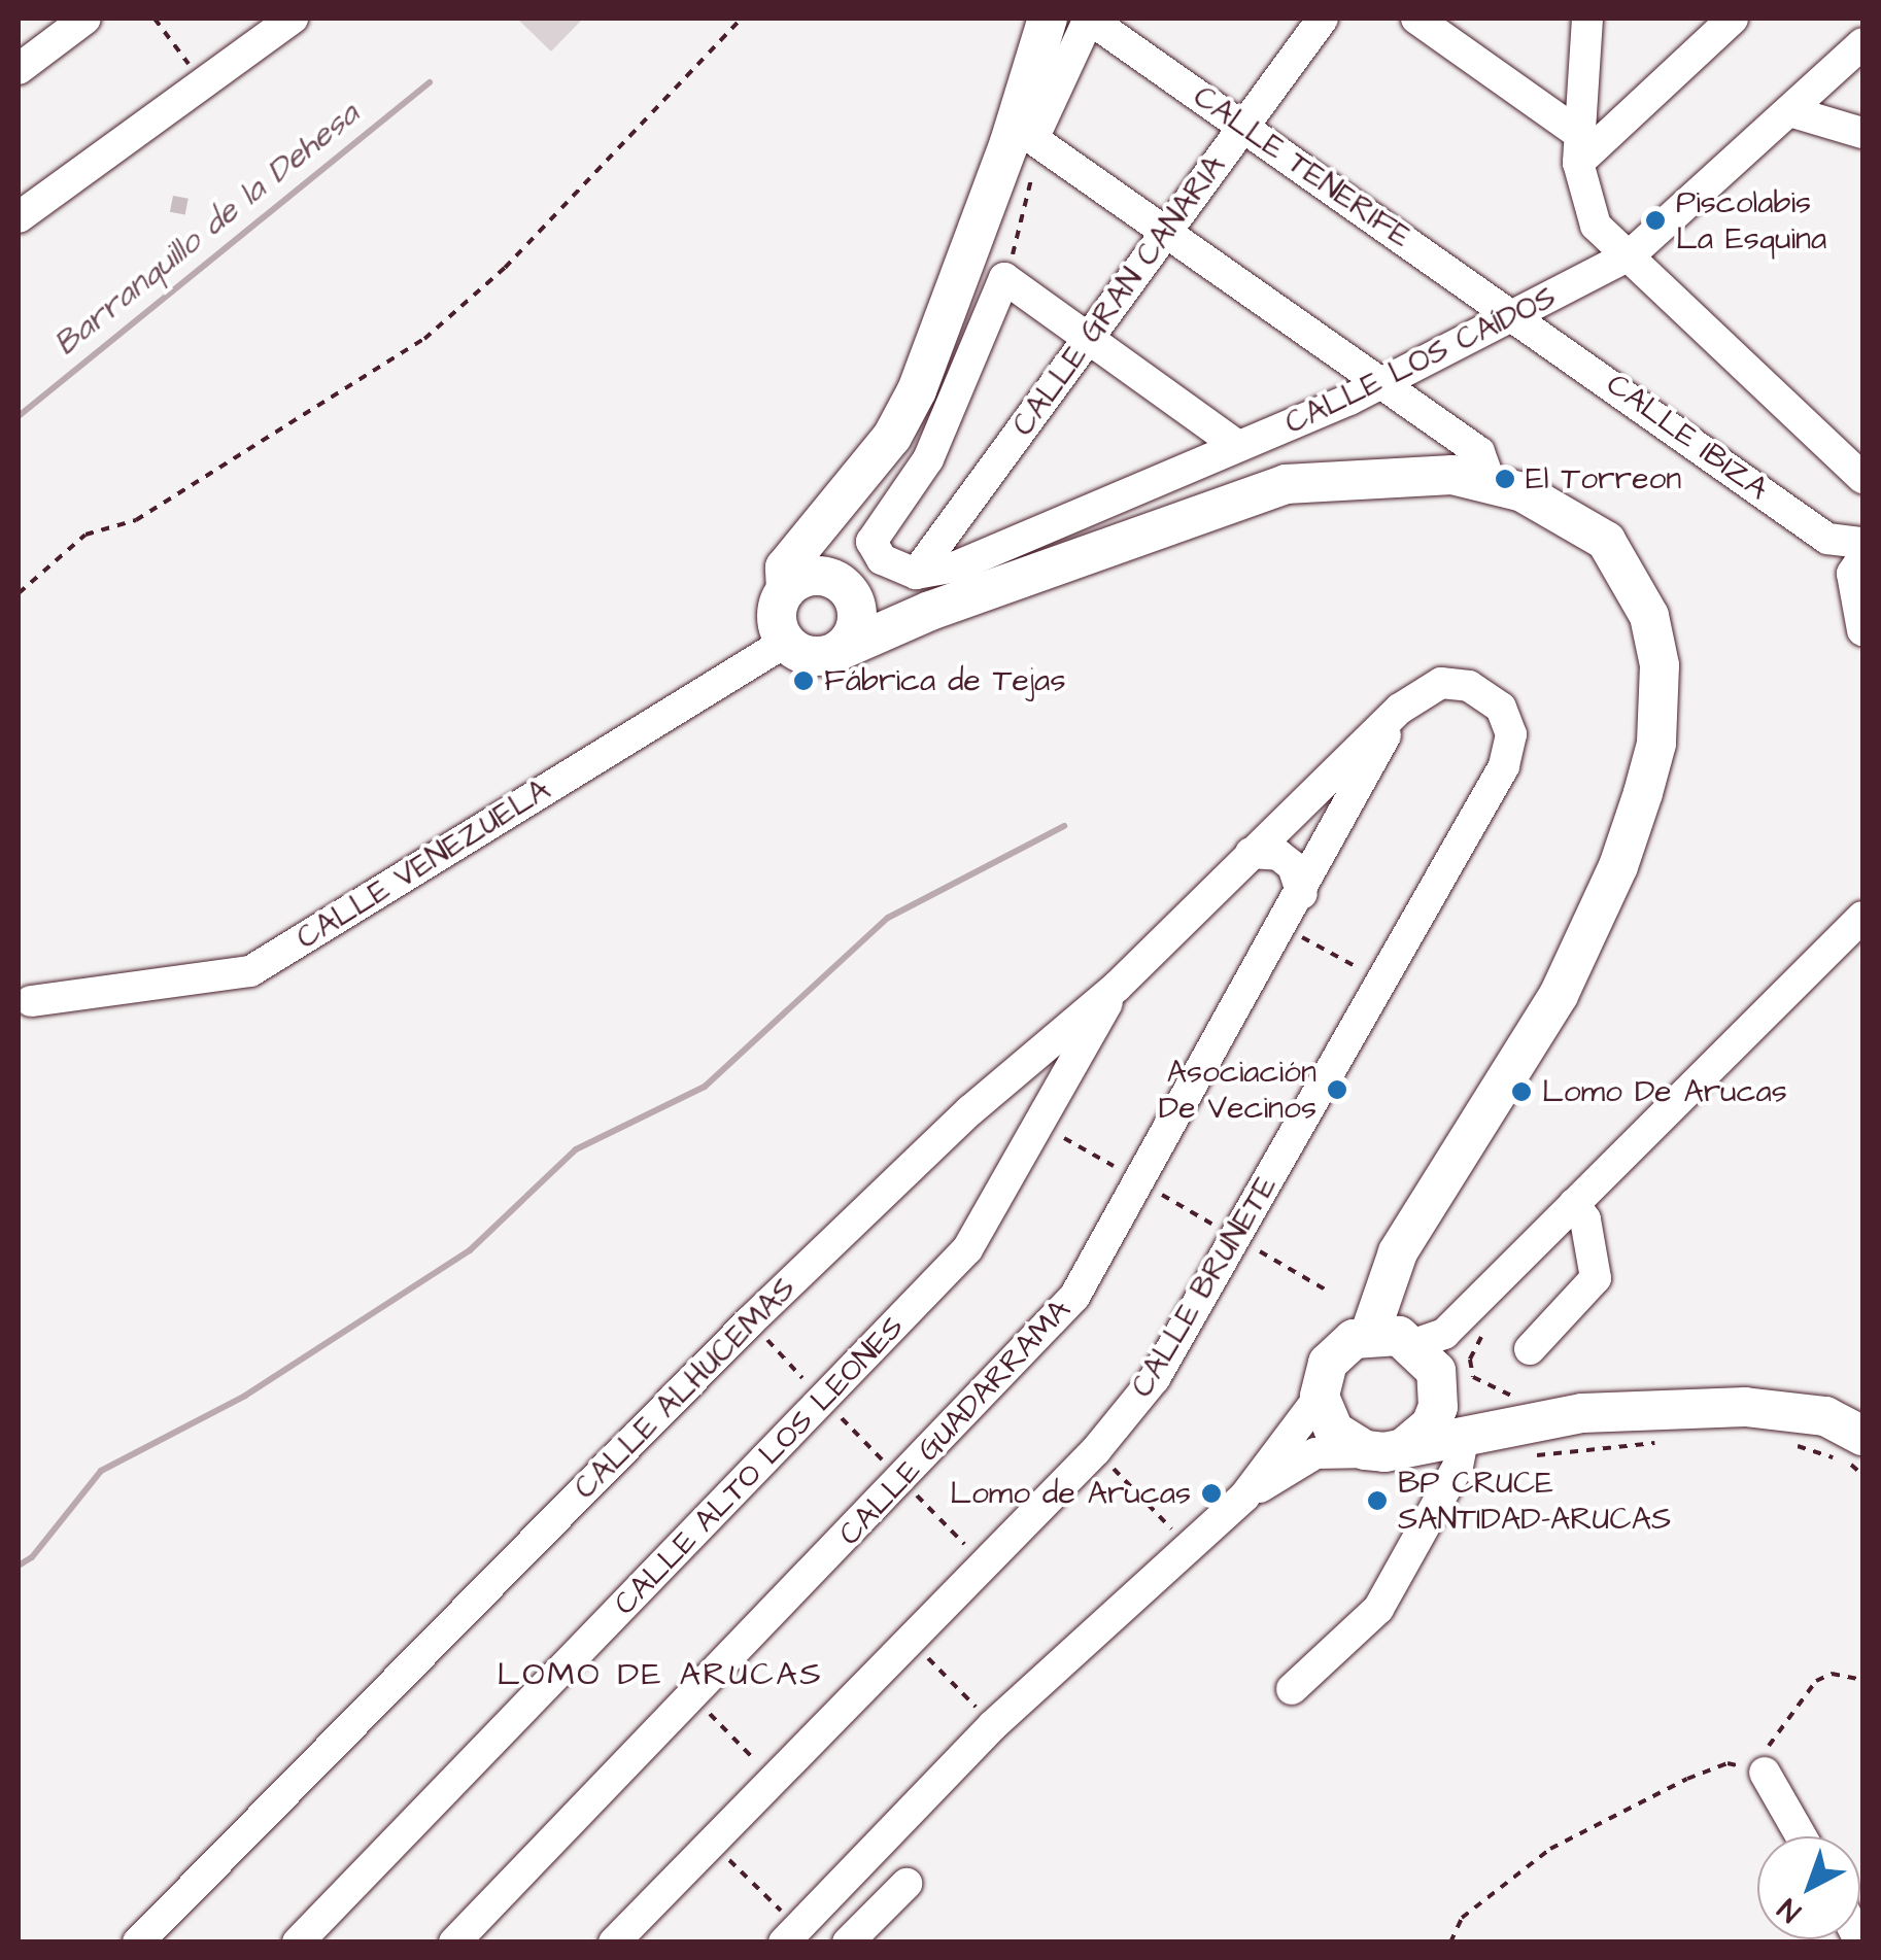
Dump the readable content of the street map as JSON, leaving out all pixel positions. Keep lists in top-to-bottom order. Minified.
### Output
{"streets":{"street":["CALLE TENERIFE","CALLE GRAN CANARIA","CALLE LOS CAÍDOS","CALLE IBIZA","CALLE VENEZUELA","CALLE BRUNETE","CALLE ALHUCEMAS","CALLE GUADARRAMA","CALLE ALTO LOS LEONES"]},"crossings":[["CALLE TENERIFE","CALLE GRAN CANARIA"],["CALLE TENERIFE","CALLE LOS CAÍDOS"],["CALLE TENERIFE","CALLE IBIZA"],["CALLE GRAN CANARIA","CALLE LOS CAÍDOS"],["CALLE LOS CAÍDOS","CALLE IBIZA"],["CALLE BRUNETE","CALLE ALHUCEMAS"],["CALLE ALHUCEMAS","CALLE GUADARRAMA"],["CALLE ALHUCEMAS","CALLE ALTO LOS LEONES"]],"districts":["LOMO DE ARUCAS"],"water":["Barranquillo de la Dehesa"],"places":["Piscolabis La Esquina","El Torreon","Fábrica de Tejas","Asociación De Vecinos","Lomo De Arucas","Lomo de Arucas","BP CRUCE SANTIDAD-ARUCAS"],"north":"bottom left"}
